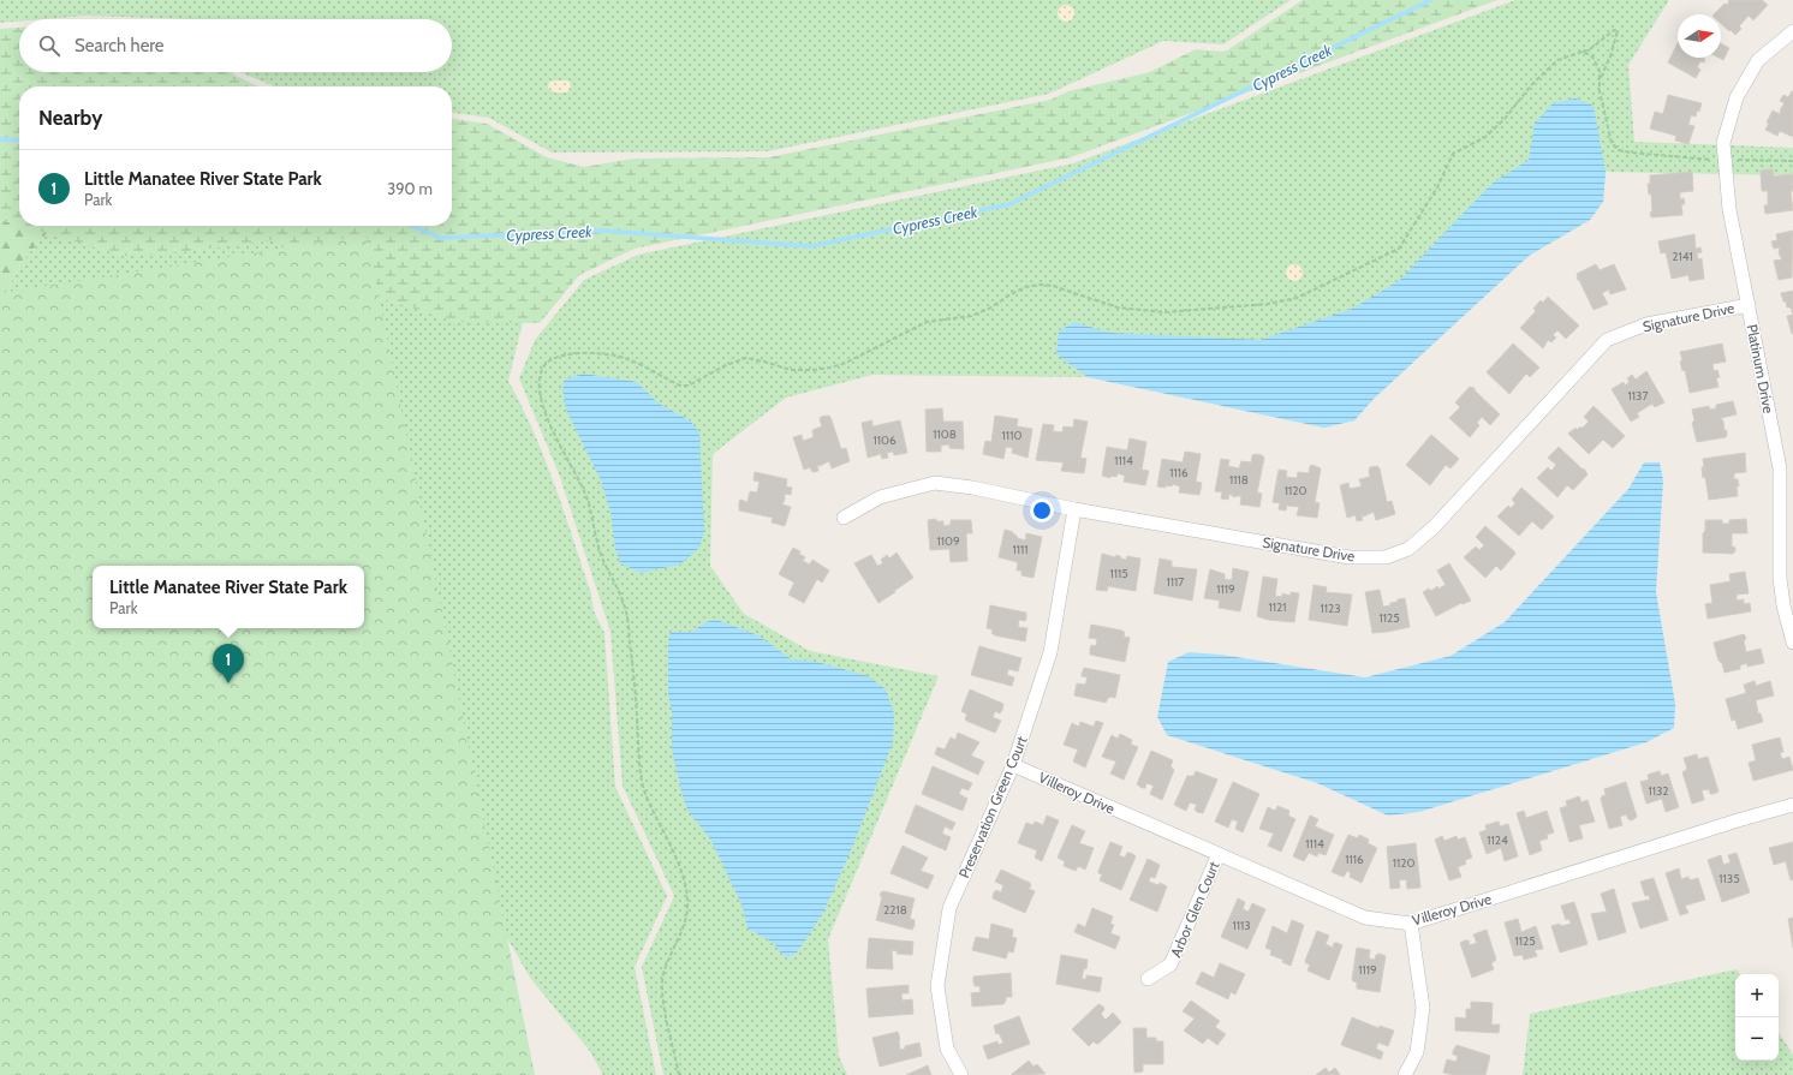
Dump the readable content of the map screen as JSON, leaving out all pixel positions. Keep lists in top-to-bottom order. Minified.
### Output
{"streets":{"street":["Signature Drive","Platinum Drive","Villeroy Drive","Preservation Green Court","Arbor Glen Court"]},"crossings":[["Signature Drive","Platinum Drive"],["Signature Drive","Preservation Green Court"],["Villeroy Drive","Preservation Green Court"],["Villeroy Drive","Arbor Glen Court"]],"water":["Cypress Creek"],"house_numbers":["2141","1137","1108","1110","1106","1114","1116","1118","1120","1109","1111","1115","1117","1119","1121","1123","1125","1132","1124","1114","1116","1120","1135","2218","1113","1125","1119"],"north":"right","page":{"search":"Search here","heading":"Nearby","list":[{"mark":"1","name":"Little Manatee River State Park","note":"Park","value":"390 m"}],"popup":["Little Manatee River State Park","Park"],"pins":"1","map_buttons":["+","−"]}}
